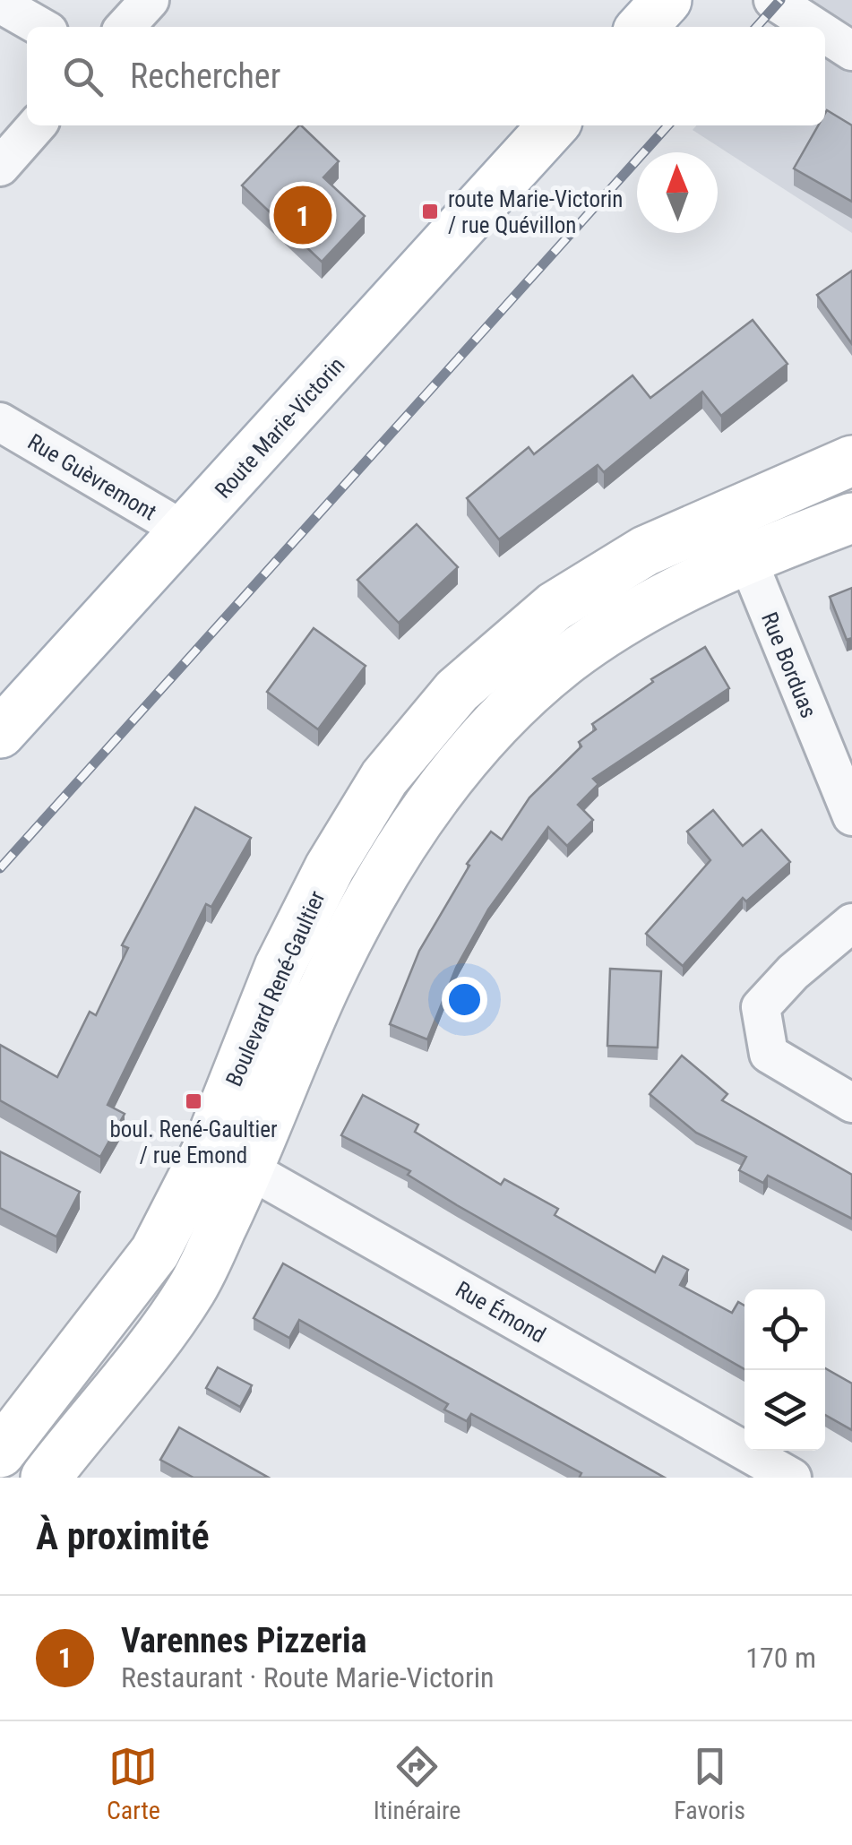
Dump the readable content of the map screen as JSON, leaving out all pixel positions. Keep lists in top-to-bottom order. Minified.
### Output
{"streets":{"street":["Route Marie-Victorin","Rue Guèvremont","Rue Borduas","Boulevard René-Gaultier","Rue Émond"]},"crossings":[["Route Marie-Victorin","Rue Guèvremont"],["Rue Borduas","Boulevard René-Gaultier"],["Boulevard René-Gaultier","Rue Émond"]],"places":{"transit":["route Marie-Victorin / rue Quévillon","boul. René-Gaultier / rue Emond"]},"north":"top","page":{"search":"Rechercher","pins":"1","heading":"À proximité","list":[{"mark":"1","name":"Varennes Pizzeria","note":"Restaurant · Route Marie-Victorin","value":"170 m"}],"nav":["Carte","Itinéraire","Favoris"]}}
